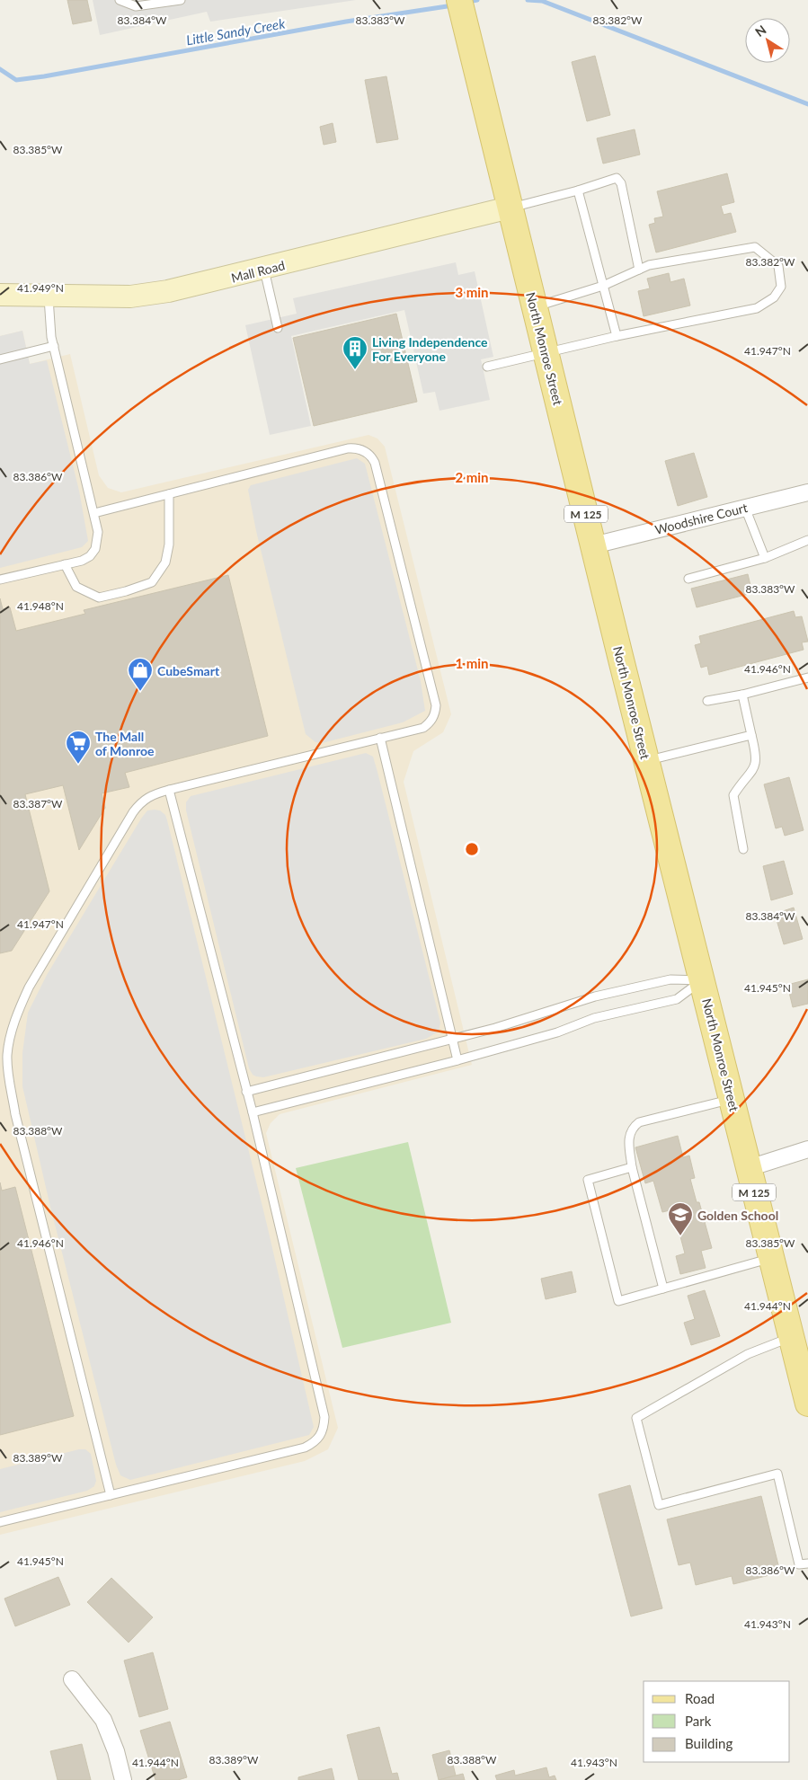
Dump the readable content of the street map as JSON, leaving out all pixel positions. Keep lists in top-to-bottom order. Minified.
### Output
{"streets":{"main road":["North Monroe Street","M 125"],"street":["Mall Road","Woodshire Court"]},"crossings":[["Mall Road","North Monroe Street"],["North Monroe Street","Woodshire Court"]],"water":["Little Sandy Creek"],"places":{"building":["Living Independence For Everyone"],"shop":["CubeSmart"],"supermarket":["The Mall of Monroe"],"school or university":["Golden School"]},"legend":["Road","Park","Building"],"north":"top left","coordinates":["83.384°W","83.383°W","83.382°W","83.385°W","41.949°N","41.947°N","83.386°W","41.948°N","41.946°N","83.387°W","41.945°N","83.388°W","41.944°N","83.389°W","41.943°N"],"rings":["3 min","2 min","1 min"]}
